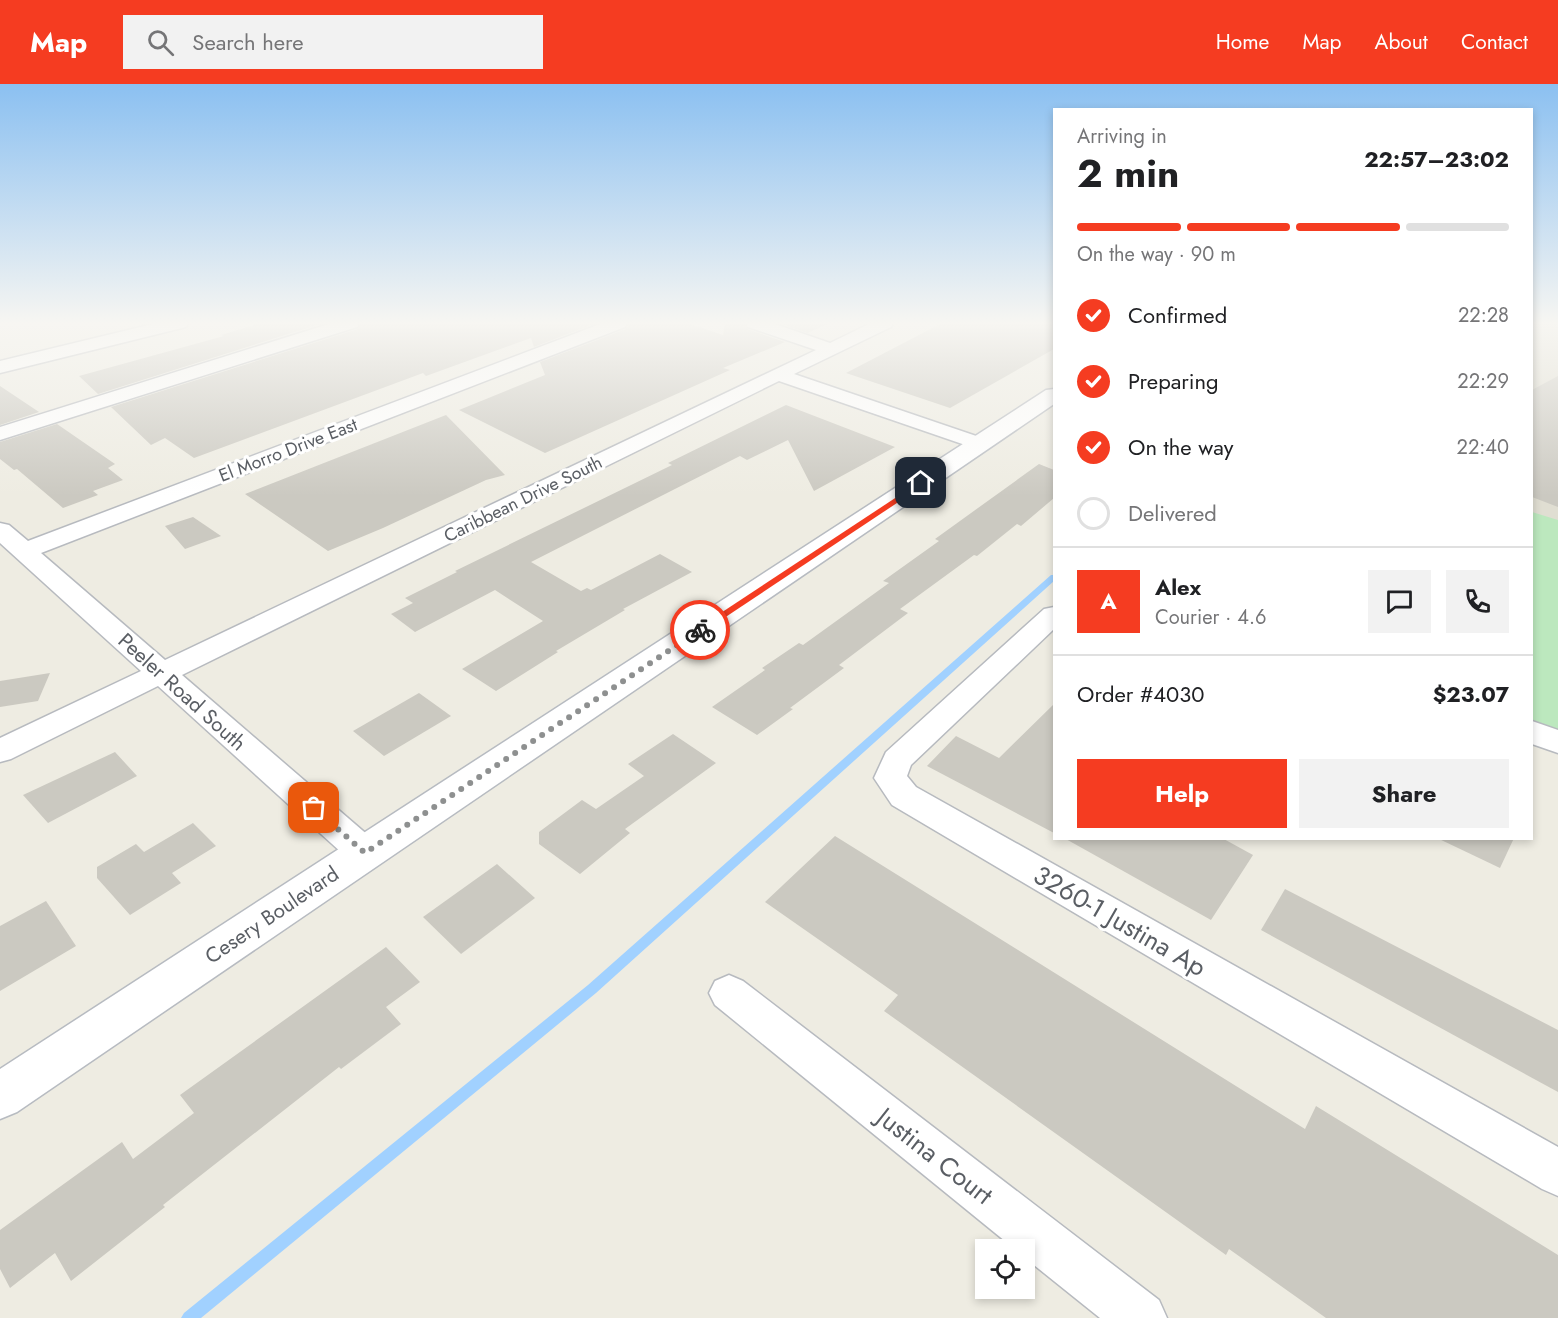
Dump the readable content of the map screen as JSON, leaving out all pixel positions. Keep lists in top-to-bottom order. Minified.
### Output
{"streets":{"main road":["Cesery Boulevard"],"street":["El Morro Drive East","Caribbean Drive South","Peeler Road South","3260-1 Justina Ap","Justina Court"]},"crossings":[["El Morro Drive East","Peeler Road South"],["Caribbean Drive South","Peeler Road South"],["Peeler Road South","Cesery Boulevard"]],"page":{"header":"Map","search":"Search here","nav":["Home","Map","About","Contact"],"heading":["2 min","Arriving in","22:57–23:02"],"panel":["Alex","Courier · 4.6","Order #4030","$23.07"],"bar":"On the way · 90 m","list":[["Confirmed","22:28"],["Preparing","22:29"],["On the way","22:40"],"Delivered"],"round":"A","buttons":["Help","Share"]}}
